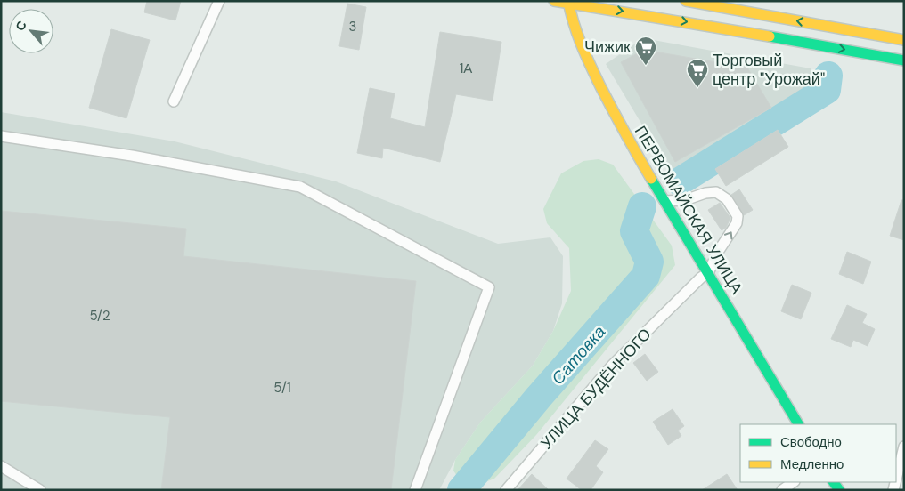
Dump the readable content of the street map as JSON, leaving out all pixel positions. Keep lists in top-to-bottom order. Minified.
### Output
{"streets":{"main road":["ПЕРВОМАЙСКАЯ УЛИЦА"],"lane":["УЛИЦА БУДЁННОГО"]},"crossings":[["ПЕРВОМАЙСКАЯ УЛИЦА","УЛИЦА БУДЁННОГО"]],"water":["Сатовка"],"places":{"supermarket":["Чижик","Торговый центр \"Урожай\""]},"house_numbers":["3","1А","5/2","5/1"],"legend":["Свободно","Медленно"],"north":"top left"}
